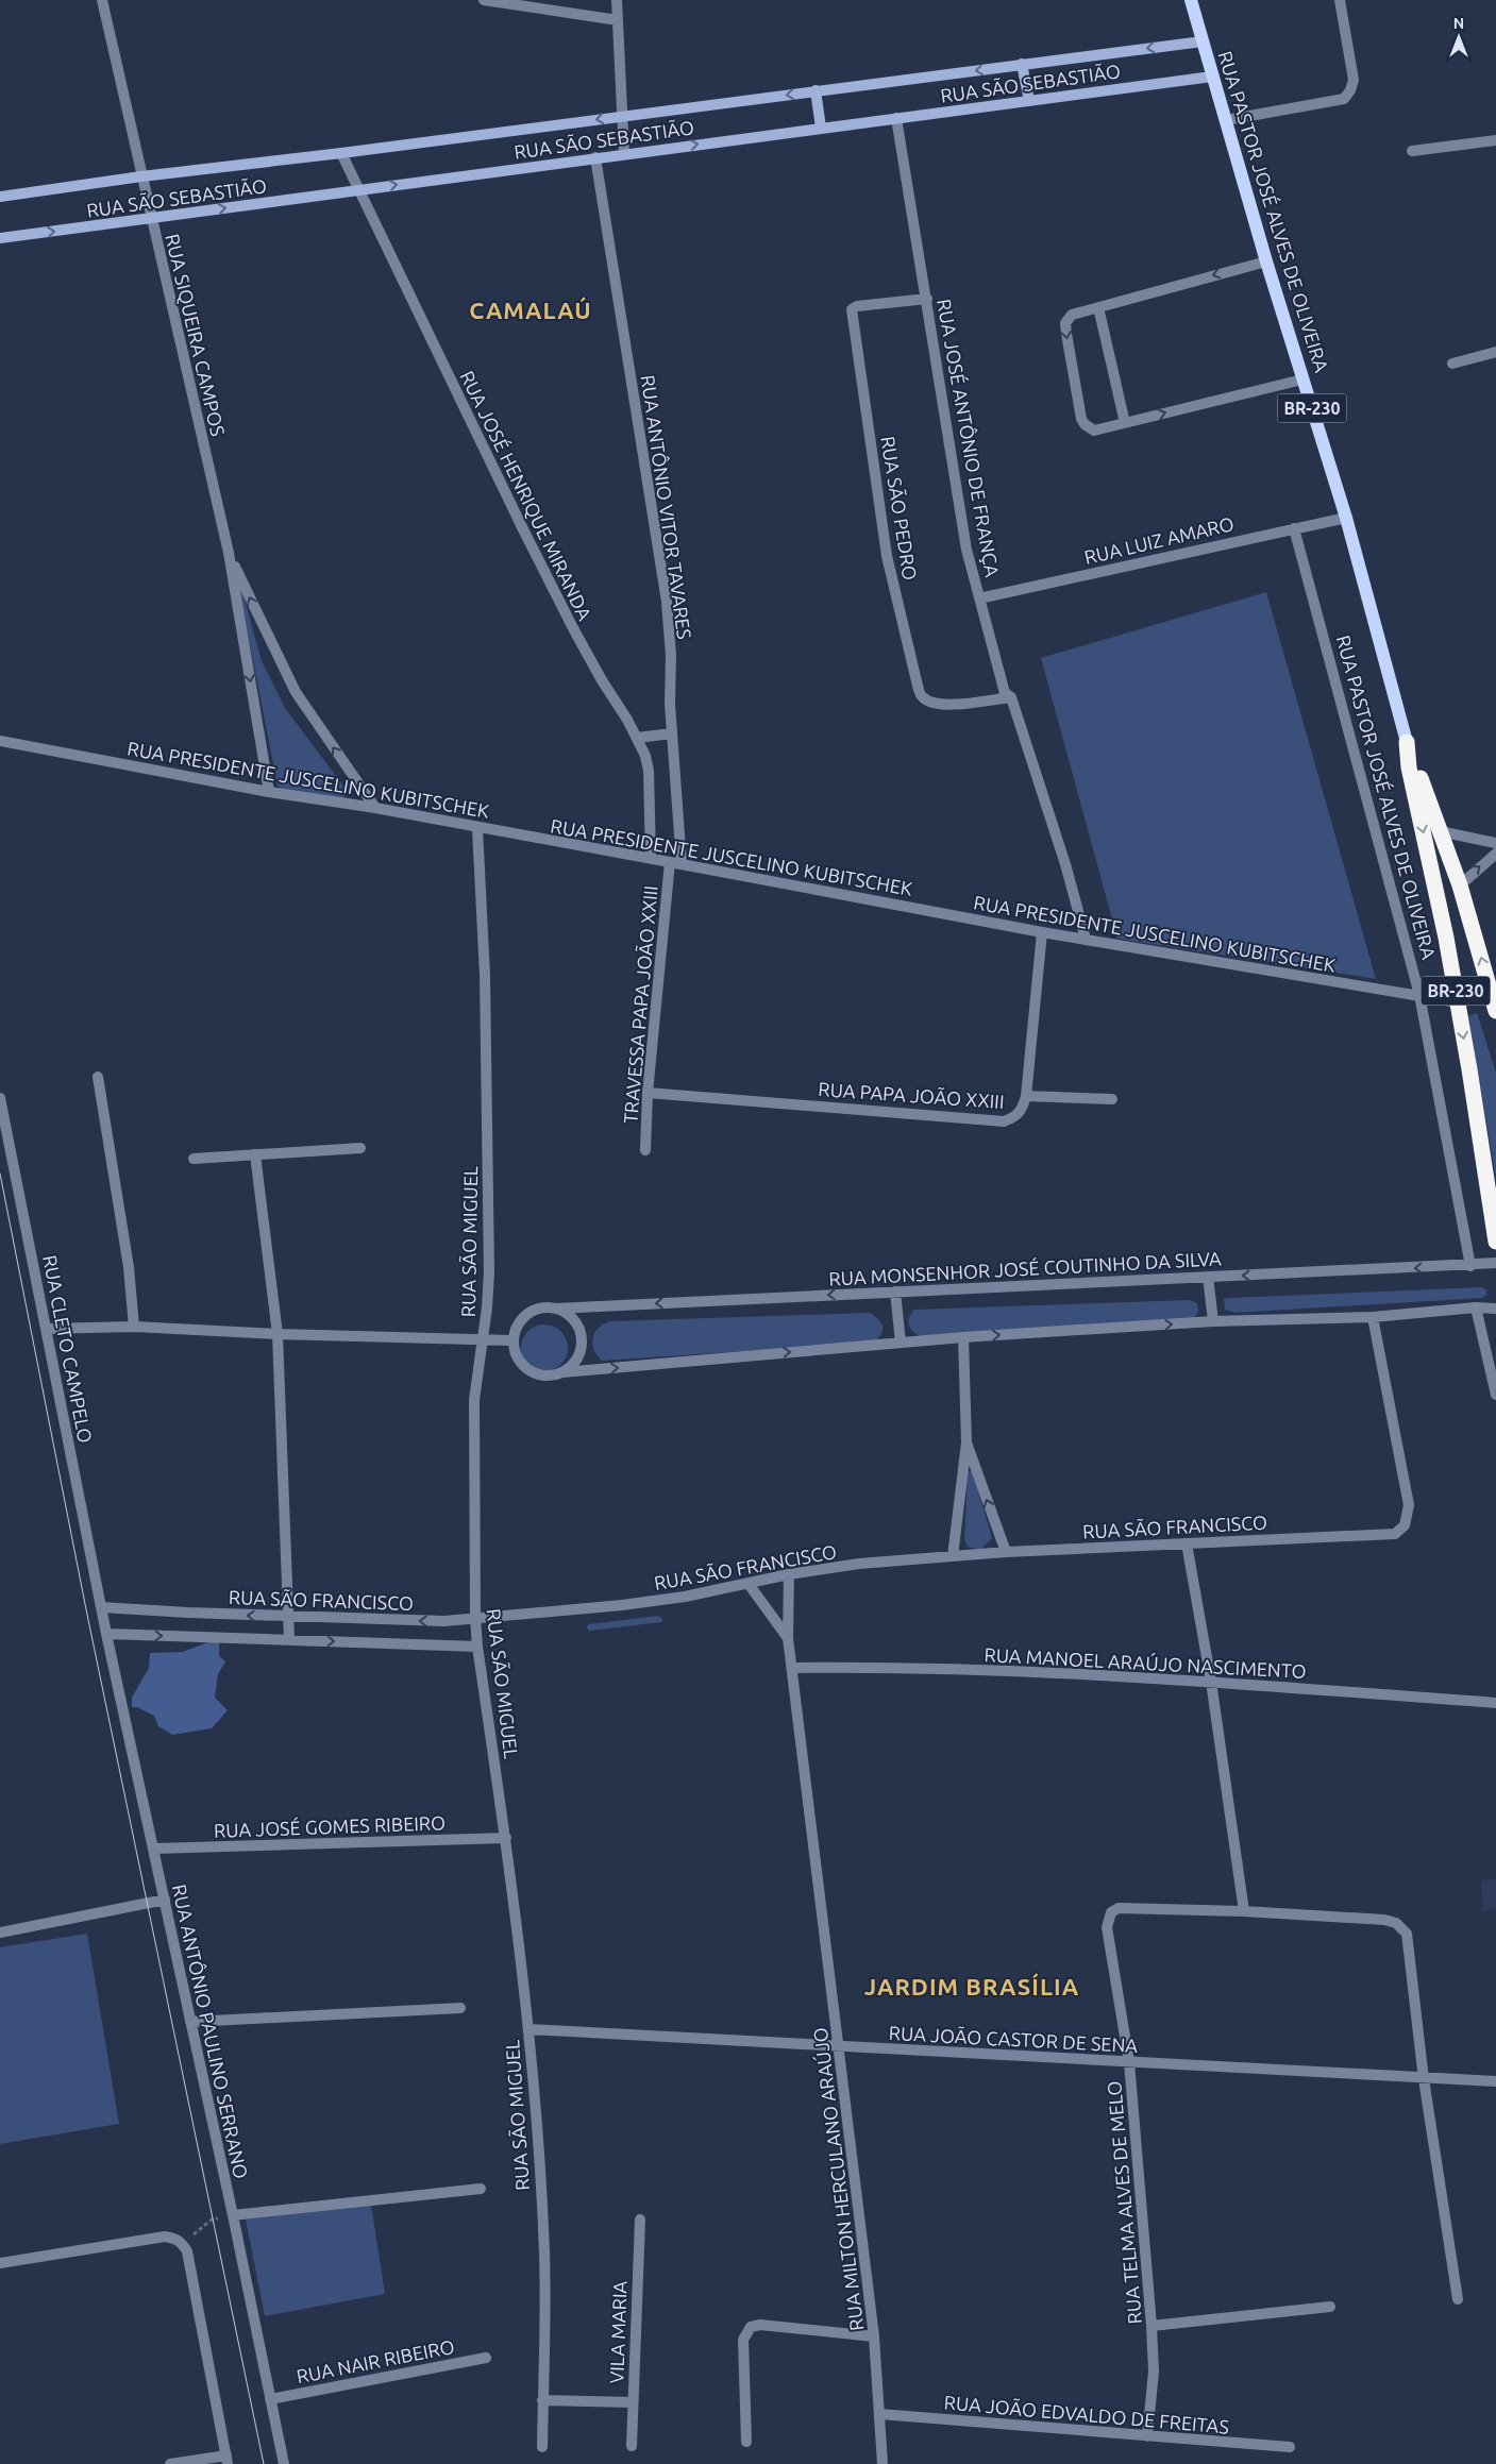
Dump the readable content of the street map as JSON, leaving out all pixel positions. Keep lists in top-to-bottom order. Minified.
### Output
{"streets":{"highway":["RUA PASTOR JOSÉ ALVES DE OLIVEIRA","BR-230"],"main road":["RUA SÃO SEBASTIÃO"],"street":["RUA SIQUEIRA CAMPOS","RUA JOSÉ ANTÔNIO DE FRANÇA","RUA JOSÉ HENRIQUE MIRANDA","RUA ANTÔNIO VITOR TAVARES","RUA SÃO PEDRO","RUA LUIZ AMARO","RUA PRESIDENTE JUSCELINO KUBITSCHEK","TRAVESSA PAPA JOÃO XXIII","RUA PAPA JOÃO XXIII","RUA SÃO MIGUEL","RUA MONSENHOR JOSÉ COUTINHO DA SILVA","RUA CLETO CAMPELO","RUA SÃO FRANCISCO","RUA MANOEL ARAÚJO NASCIMENTO","RUA JOSÉ GOMES RIBEIRO","RUA ANTÔNIO PAULINO SERRANO","RUA JOÃO CASTOR DE SENA","RUA MILTON HERCULANO ARAÚJO","RUA TELMA ALVES DE MELO","VILA MARIA","RUA NAIR RIBEIRO","RUA JOÃO EDVALDO DE FREITAS"]},"crossings":[["RUA SÃO SEBASTIÃO","RUA PASTOR JOSÉ ALVES DE OLIVEIRA"],["RUA SÃO SEBASTIÃO","RUA SIQUEIRA CAMPOS"],["RUA SÃO SEBASTIÃO","RUA JOSÉ ANTÔNIO DE FRANÇA"],["RUA SÃO SEBASTIÃO","RUA JOSÉ HENRIQUE MIRANDA"],["RUA SÃO SEBASTIÃO","RUA ANTÔNIO VITOR TAVARES"],["RUA PASTOR JOSÉ ALVES DE OLIVEIRA","RUA LUIZ AMARO"],["RUA PASTOR JOSÉ ALVES DE OLIVEIRA","RUA PRESIDENTE JUSCELINO KUBITSCHEK"],["RUA PASTOR JOSÉ ALVES DE OLIVEIRA","RUA MONSENHOR JOSÉ COUTINHO DA SILVA"],["RUA SIQUEIRA CAMPOS","RUA PRESIDENTE JUSCELINO KUBITSCHEK"],["RUA JOSÉ ANTÔNIO DE FRANÇA","RUA SÃO PEDRO"],["RUA JOSÉ ANTÔNIO DE FRANÇA","RUA LUIZ AMARO"],["RUA JOSÉ ANTÔNIO DE FRANÇA","RUA PRESIDENTE JUSCELINO KUBITSCHEK"],["RUA JOSÉ HENRIQUE MIRANDA","RUA PRESIDENTE JUSCELINO KUBITSCHEK"],["RUA ANTÔNIO VITOR TAVARES","RUA PRESIDENTE JUSCELINO KUBITSCHEK"],["RUA PRESIDENTE JUSCELINO KUBITSCHEK","TRAVESSA PAPA JOÃO XXIII"],["RUA PRESIDENTE JUSCELINO KUBITSCHEK","RUA PAPA JOÃO XXIII"],["RUA PRESIDENTE JUSCELINO KUBITSCHEK","RUA SÃO MIGUEL"],["TRAVESSA PAPA JOÃO XXIII","RUA PAPA JOÃO XXIII"],["RUA SÃO MIGUEL","RUA SÃO FRANCISCO"],["RUA SÃO MIGUEL","RUA JOSÉ GOMES RIBEIRO"],["RUA SÃO MIGUEL","RUA JOÃO CASTOR DE SENA"],["RUA CLETO CAMPELO","RUA SÃO FRANCISCO"],["RUA CLETO CAMPELO","RUA ANTÔNIO PAULINO SERRANO"],["RUA SÃO FRANCISCO","RUA ANTÔNIO PAULINO SERRANO"],["RUA SÃO FRANCISCO","RUA MILTON HERCULANO ARAÚJO"],["RUA MANOEL ARAÚJO NASCIMENTO","RUA MILTON HERCULANO ARAÚJO"],["RUA JOSÉ GOMES RIBEIRO","RUA ANTÔNIO PAULINO SERRANO"],["RUA ANTÔNIO PAULINO SERRANO","RUA NAIR RIBEIRO"],["RUA JOÃO CASTOR DE SENA","RUA MILTON HERCULANO ARAÚJO"],["RUA JOÃO CASTOR DE SENA","RUA TELMA ALVES DE MELO"],["RUA MILTON HERCULANO ARAÚJO","RUA JOÃO EDVALDO DE FREITAS"],["RUA TELMA ALVES DE MELO","RUA JOÃO EDVALDO DE FREITAS"]],"districts":["CAMALAÚ","JARDIM BRASÍLIA"],"north":"top"}
